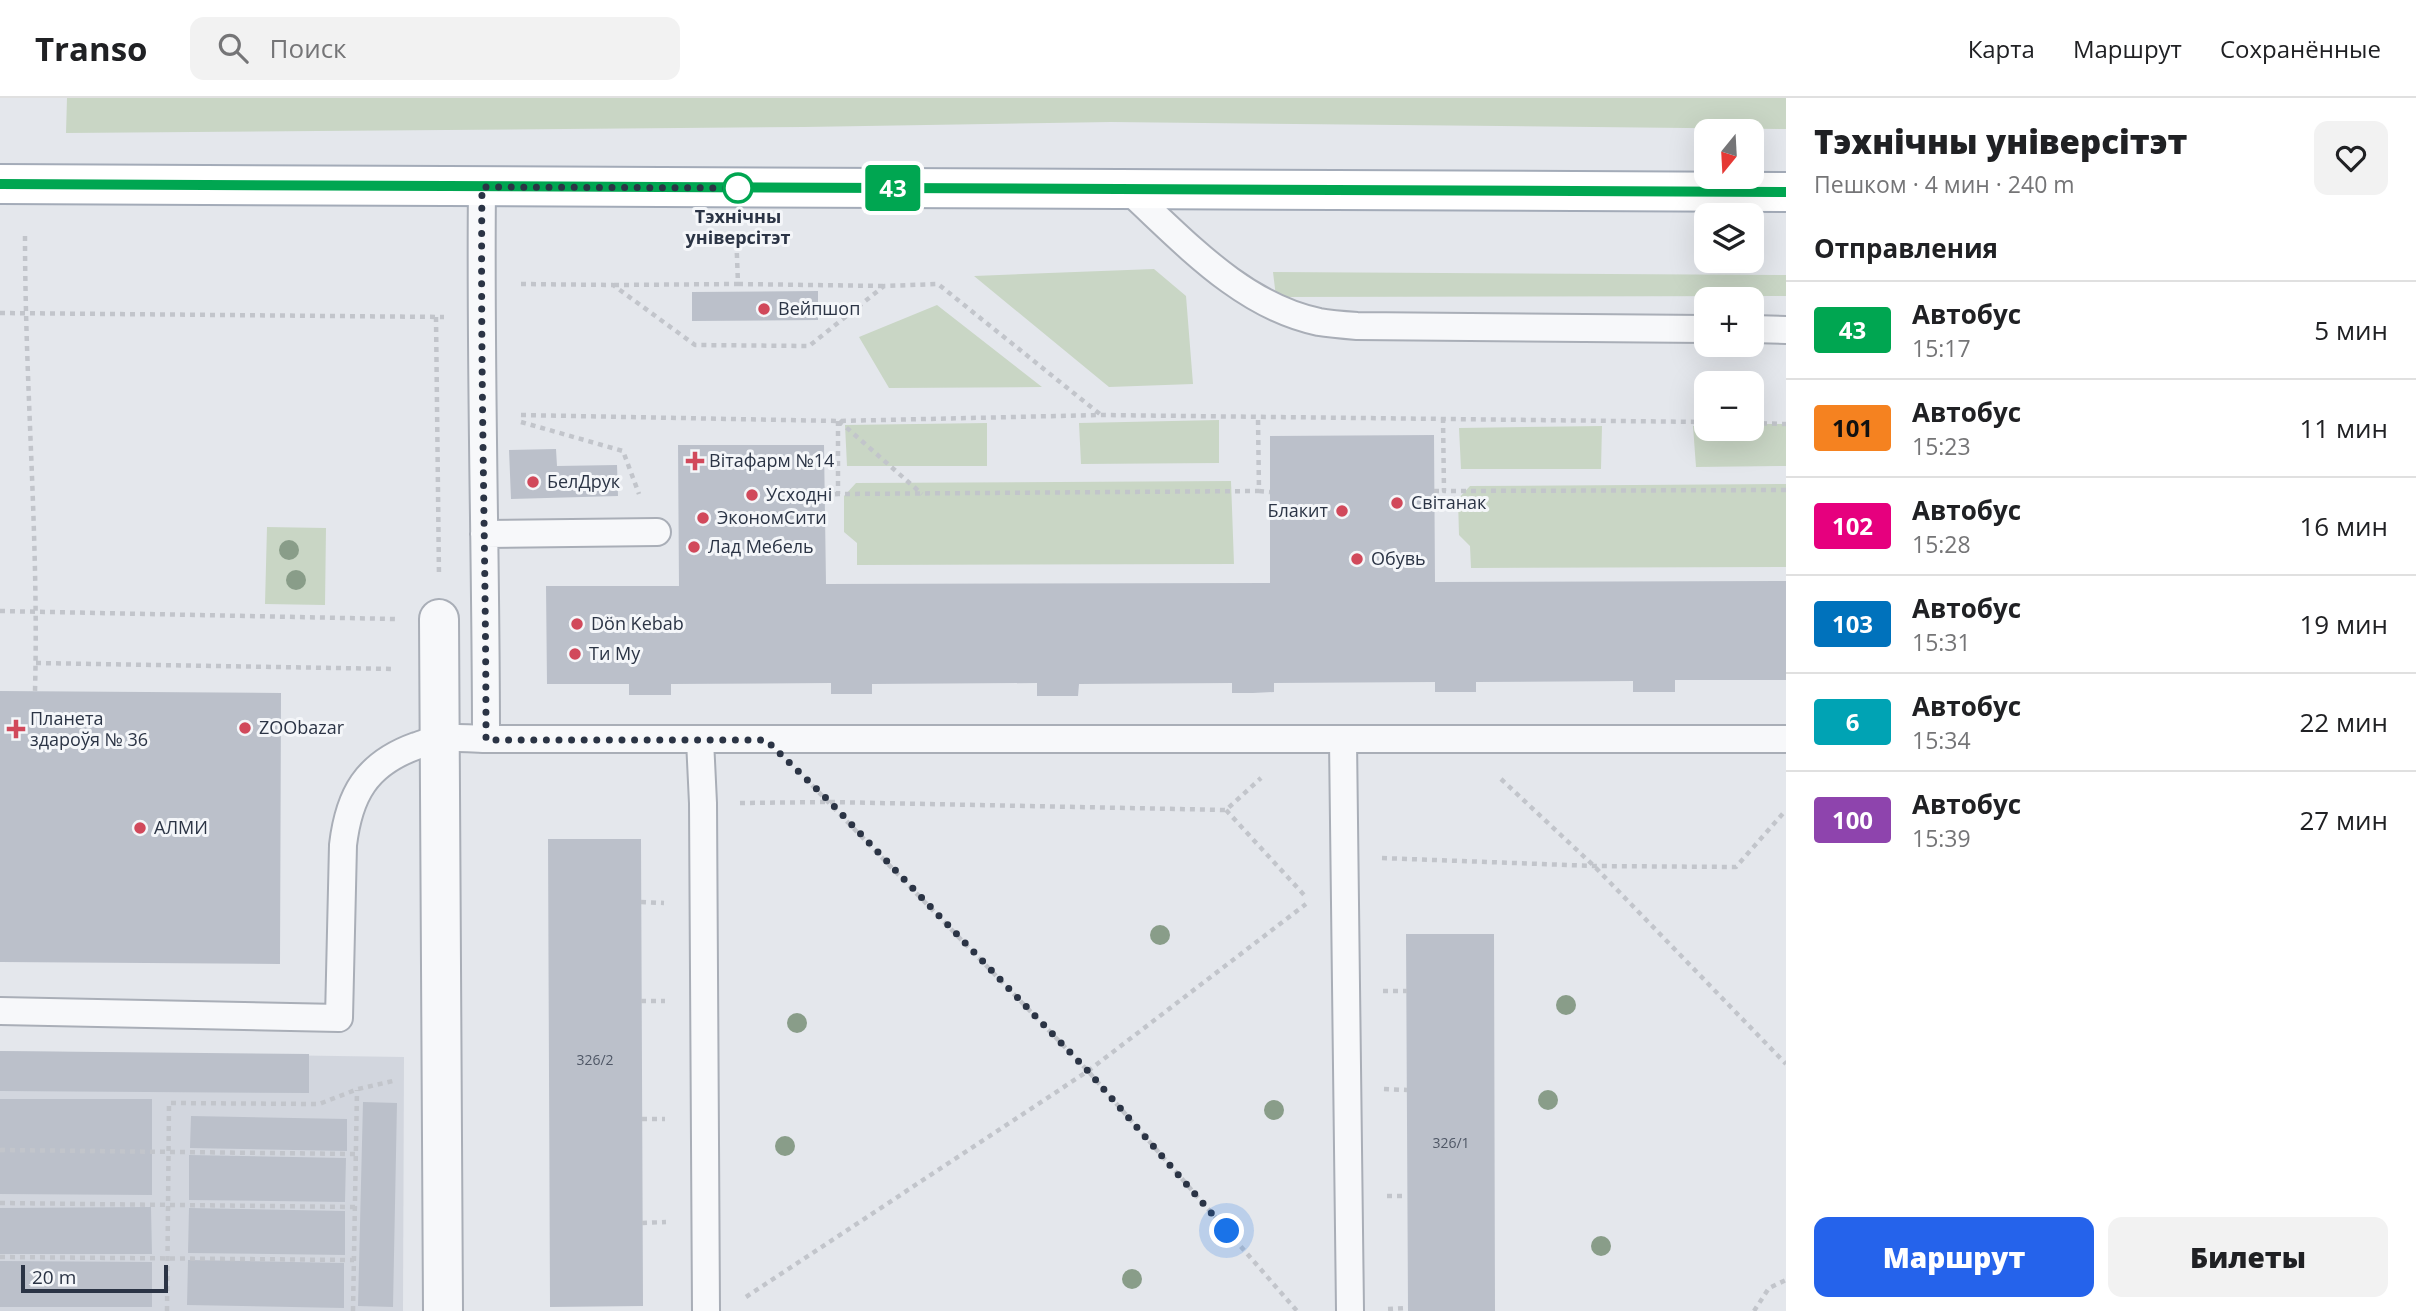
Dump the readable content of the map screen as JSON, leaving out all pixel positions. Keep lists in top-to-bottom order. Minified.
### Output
{"places":{"other":["Тэхнічны універсітэт","Вейпшоп","БелДрук","Усходні","Світанак","Блакит","ЭкономСити","Лад Мебель","Обувь","Dön Kebab","Ти Му","ZOObazar","АЛМИ"],"health":["Вітафарм №14","Планета здароўя № 36"]},"lines":["bus line 43"],"house_numbers":["326/2","326/1"],"scale_bar":"20 m","north":"bottom","page":{"header":"Transo","search":"Поиск","nav":["Карта","Маршрут","Сохранённые"],"on_map":"43","heading":[["Тэхнічны універсітэт","Пешком · 4 мин · 240 m"],"Отправления"],"map_buttons":["+","−"],"list":[{"mark":"43","name":"Автобус","note":"15:17","value":"5 мин"},{"mark":"101","name":"Автобус","note":"15:23","value":"11 мин"},{"mark":"102","name":"Автобус","note":"15:28","value":"16 мин"},{"mark":"103","name":"Автобус","note":"15:31","value":"19 мин"},{"mark":"6","name":"Автобус","note":"15:34","value":"22 мин"},{"mark":"100","name":"Автобус","note":"15:39","value":"27 мин"}],"buttons":["Маршрут","Билеты"],"scale":"20 m"}}
